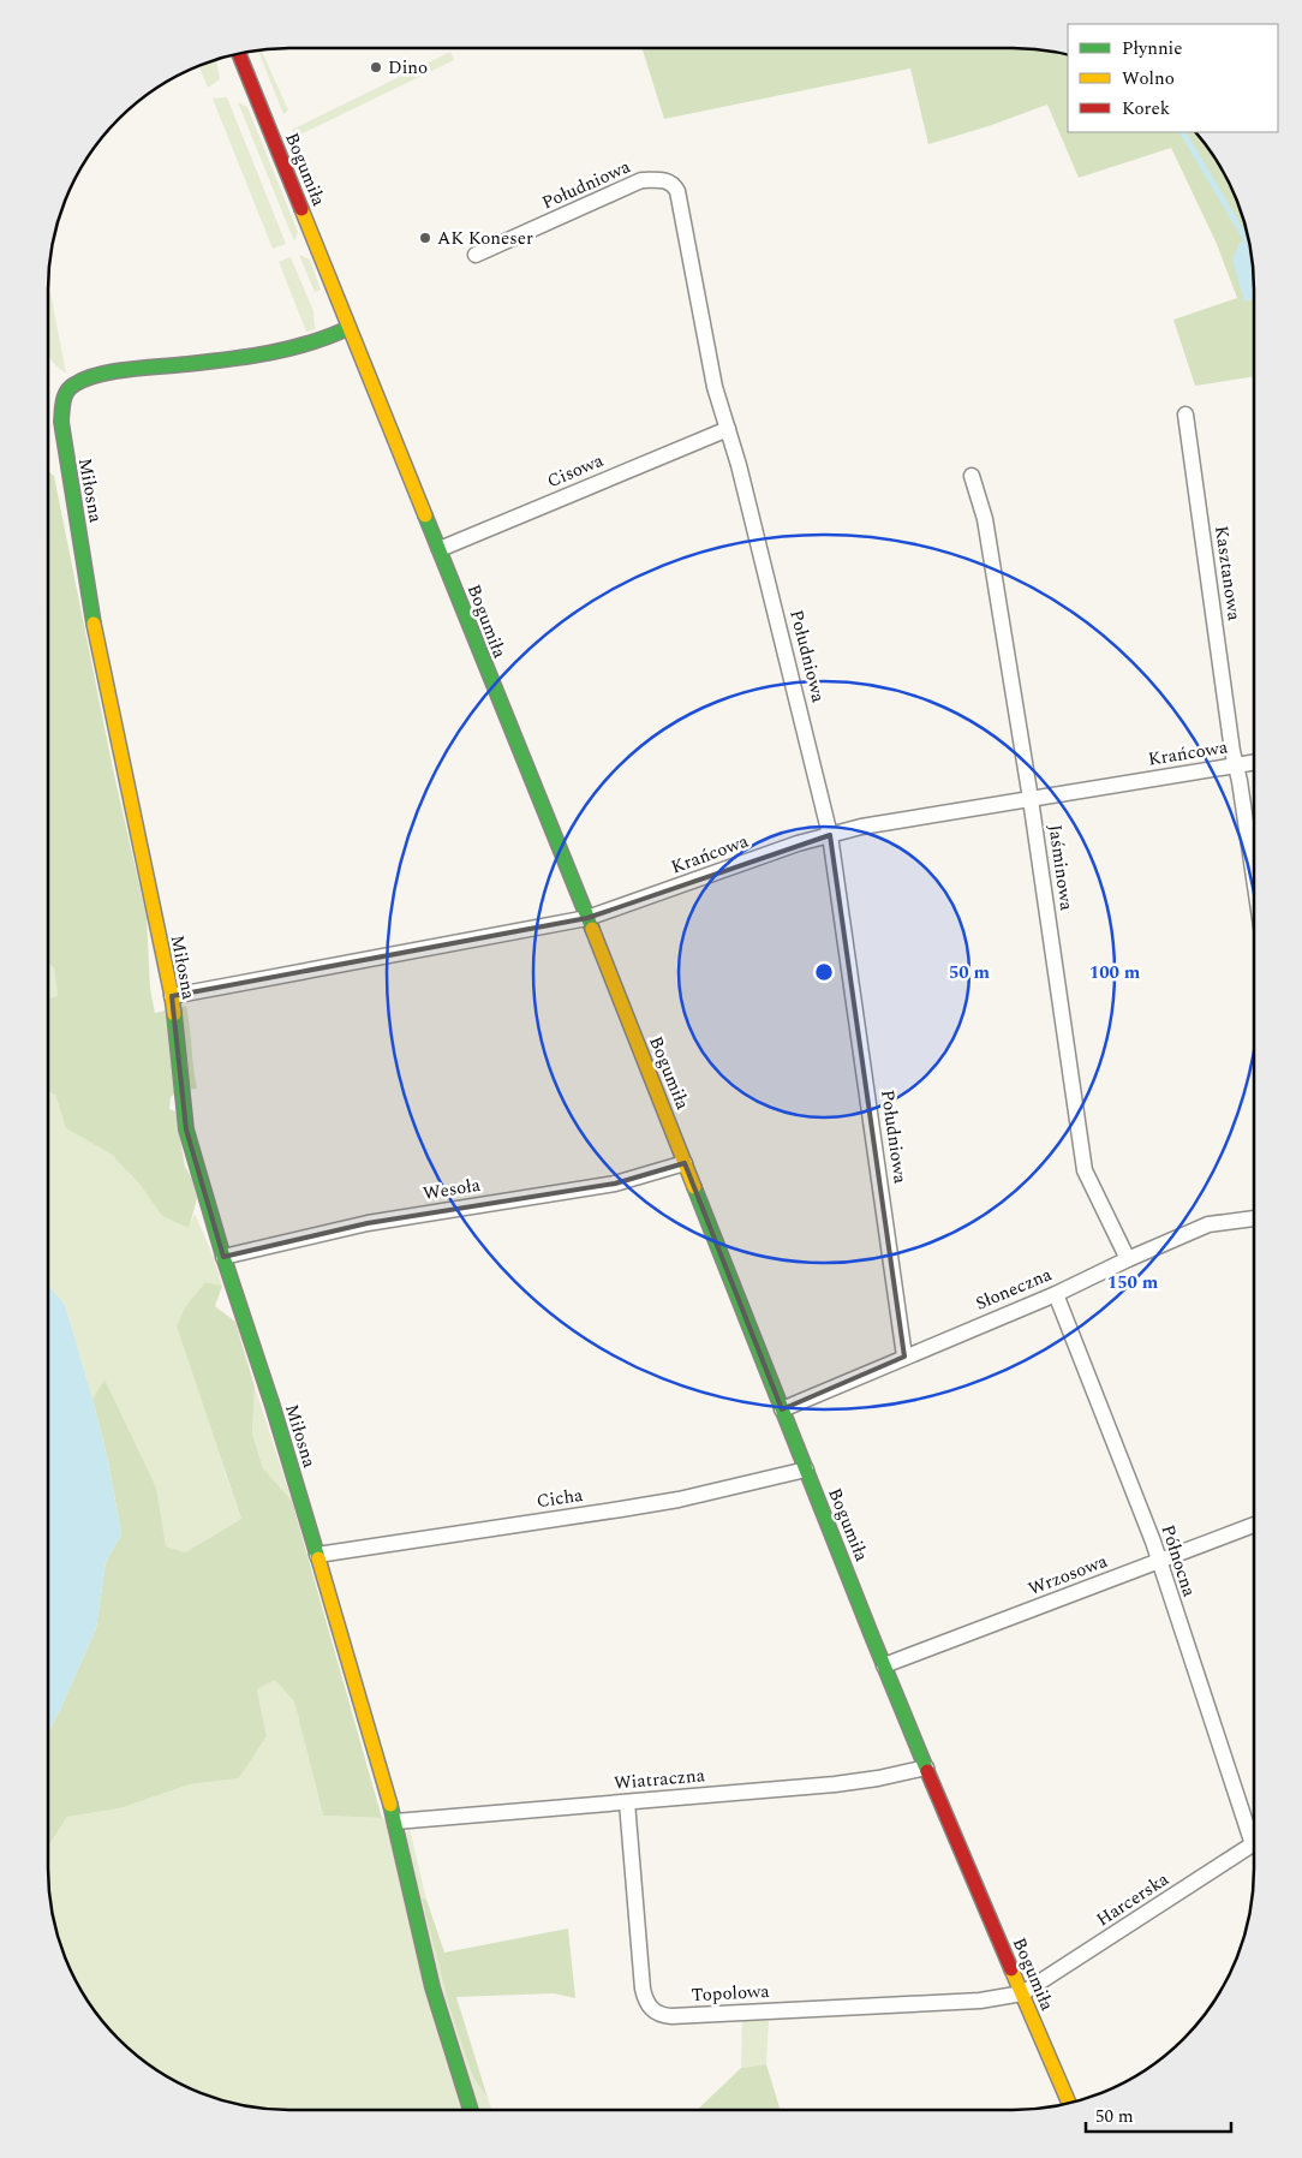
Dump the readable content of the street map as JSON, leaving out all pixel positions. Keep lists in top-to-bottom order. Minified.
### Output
{"streets":{"street":["Bogumiła","Południowa","Cisowa","Miłosna","Kasztanowa","Krańcowa","Jaśminowa","Wesoła","Słoneczna","Cicha","Północna","Wrzosowa","Wiatraczna","Harcerska","Topolowa"]},"crossings":[["Bogumiła","Cisowa"],["Bogumiła","Miłosna"],["Bogumiła","Krańcowa"],["Bogumiła","Wesoła"],["Bogumiła","Słoneczna"],["Bogumiła","Cicha"],["Bogumiła","Wrzosowa"],["Bogumiła","Wiatraczna"],["Bogumiła","Harcerska"],["Bogumiła","Topolowa"],["Południowa","Cisowa"],["Południowa","Krańcowa"],["Południowa","Słoneczna"],["Miłosna","Krańcowa"],["Miłosna","Wesoła"],["Miłosna","Cicha"],["Miłosna","Wiatraczna"],["Kasztanowa","Krańcowa"],["Krańcowa","Jaśminowa"],["Jaśminowa","Słoneczna"],["Słoneczna","Północna"],["Północna","Wrzosowa"],["Wiatraczna","Topolowa"],["Harcerska","Topolowa"]],"places":["Dino","AK Koneser"],"legend":["Płynnie","Wolno","Korek"],"scale_bar":"50 m","rings":["50 m","100 m","150 m"]}
